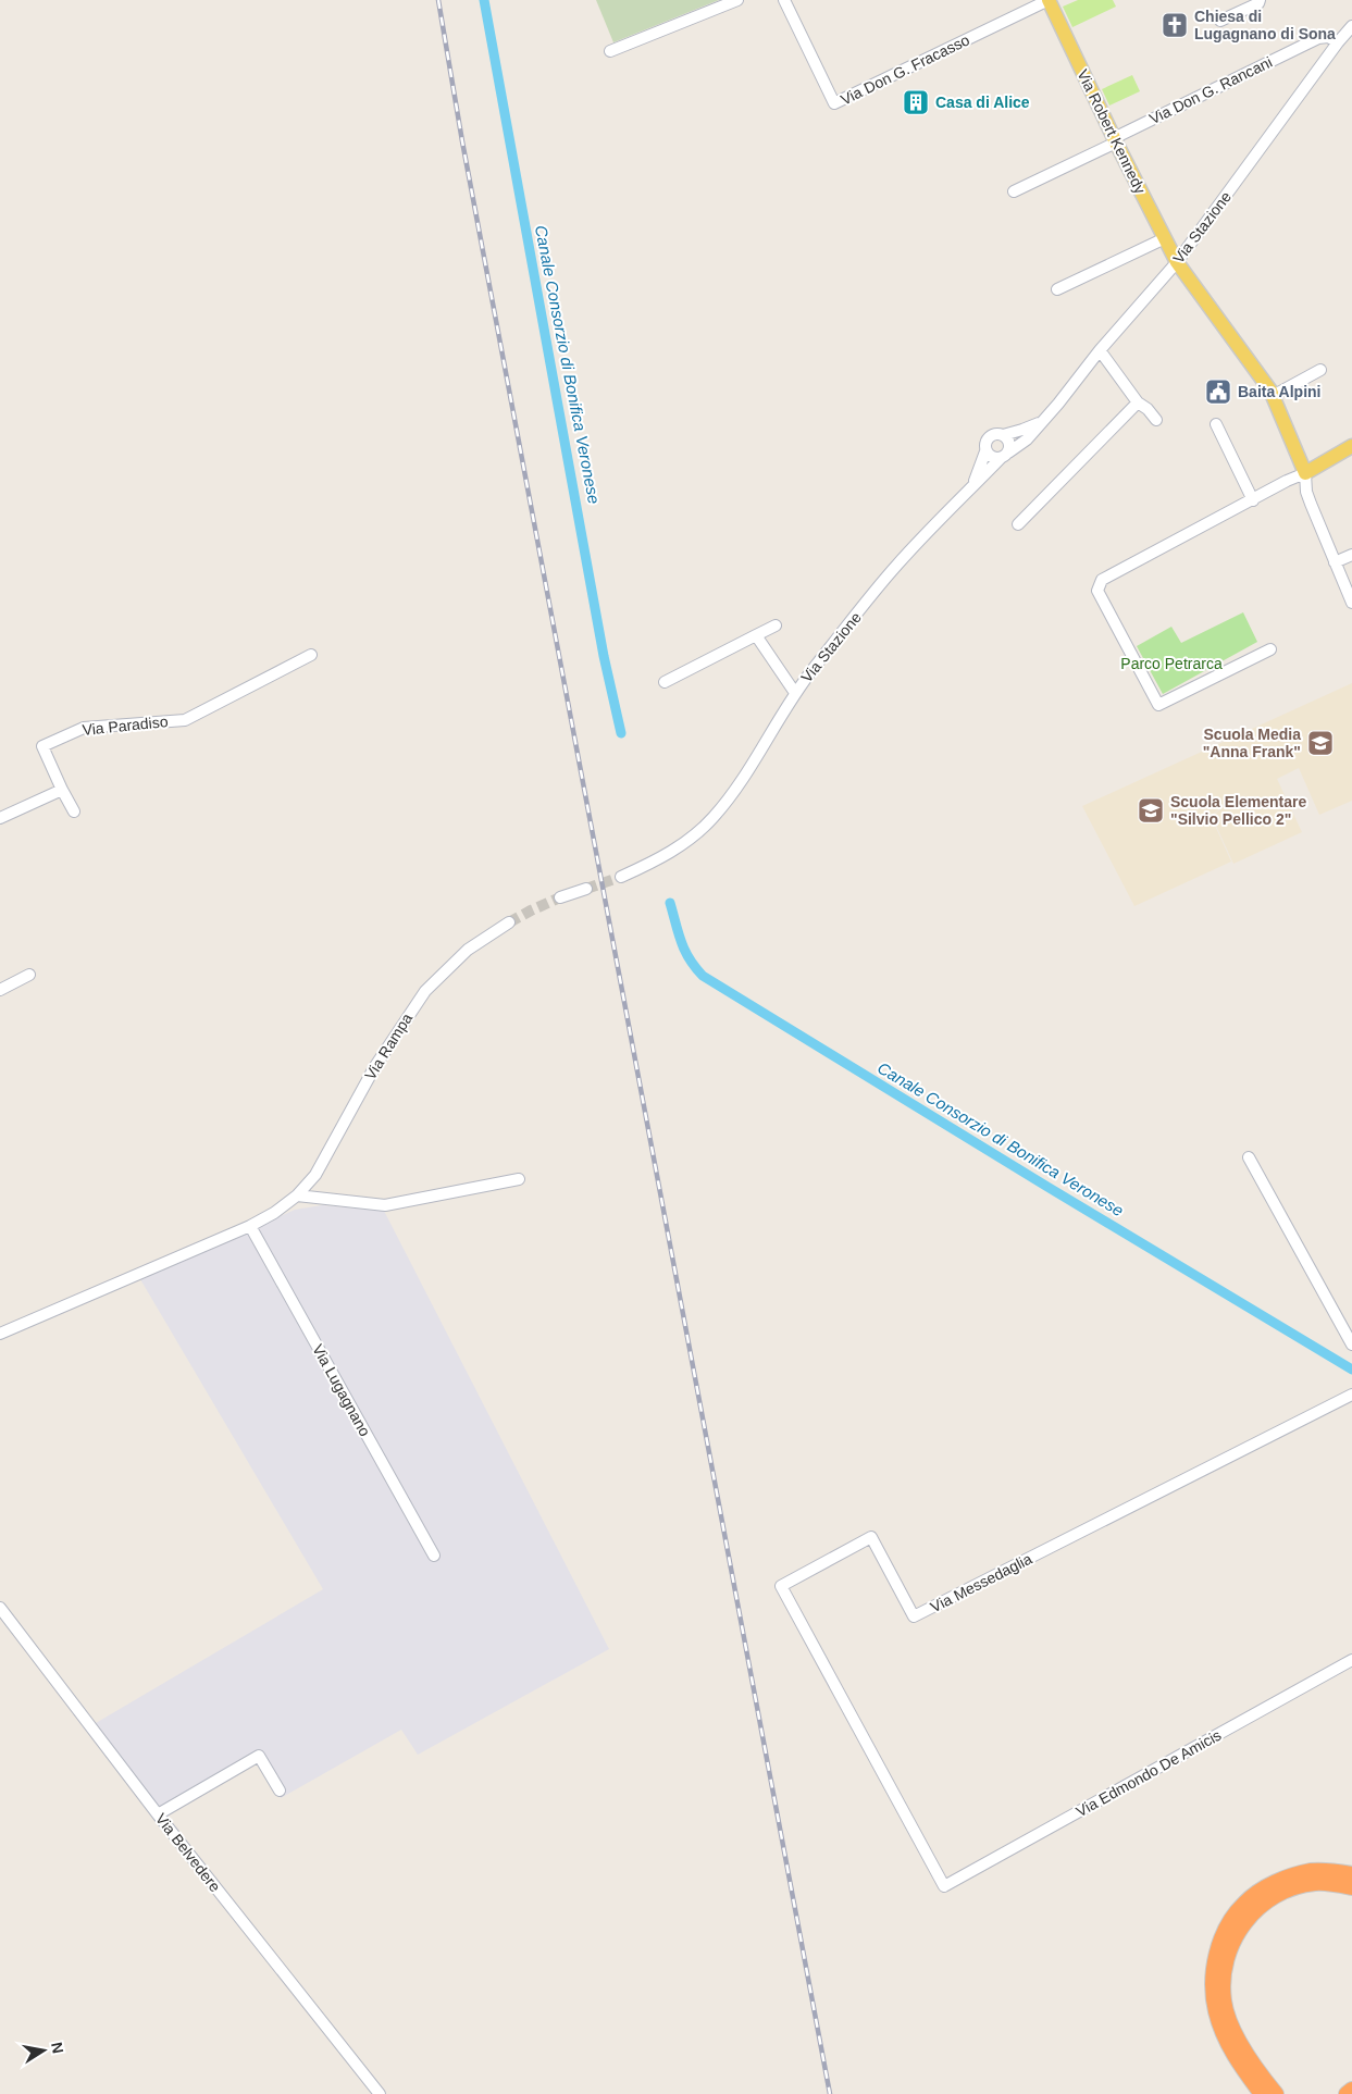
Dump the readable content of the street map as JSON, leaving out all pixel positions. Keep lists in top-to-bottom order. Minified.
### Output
{"streets":{"main road":["Via Robert Kennedy"],"street":["Via Don G. Fracasso","Via Don G. Rancani","Via Stazione","Via Paradiso","Via Rampa","Via Lugagnano","Via Messedaglia","Via Edmondo De Amicis","Via Belvedere"]},"crossings":[["Via Don G. Fracasso","Via Robert Kennedy"],["Via Don G. Rancani","Via Robert Kennedy"],["Via Don G. Rancani","Via Stazione"],["Via Robert Kennedy","Via Stazione"],["Via Rampa","Via Lugagnano"],["Via Messedaglia","Via Edmondo De Amicis"]],"water":["Canale Consorzio di Bonifica Veronese"],"parks":["Parco Petrarca"],"places":{"church":["Chiesa di Lugagnano di Sona"],"building":["Casa di Alice"],"public building":["Baita Alpini"],"school or university":["Scuola Media \"Anna Frank\"","Scuola Elementare \"Silvio Pellico 2\""]},"north":"right"}
